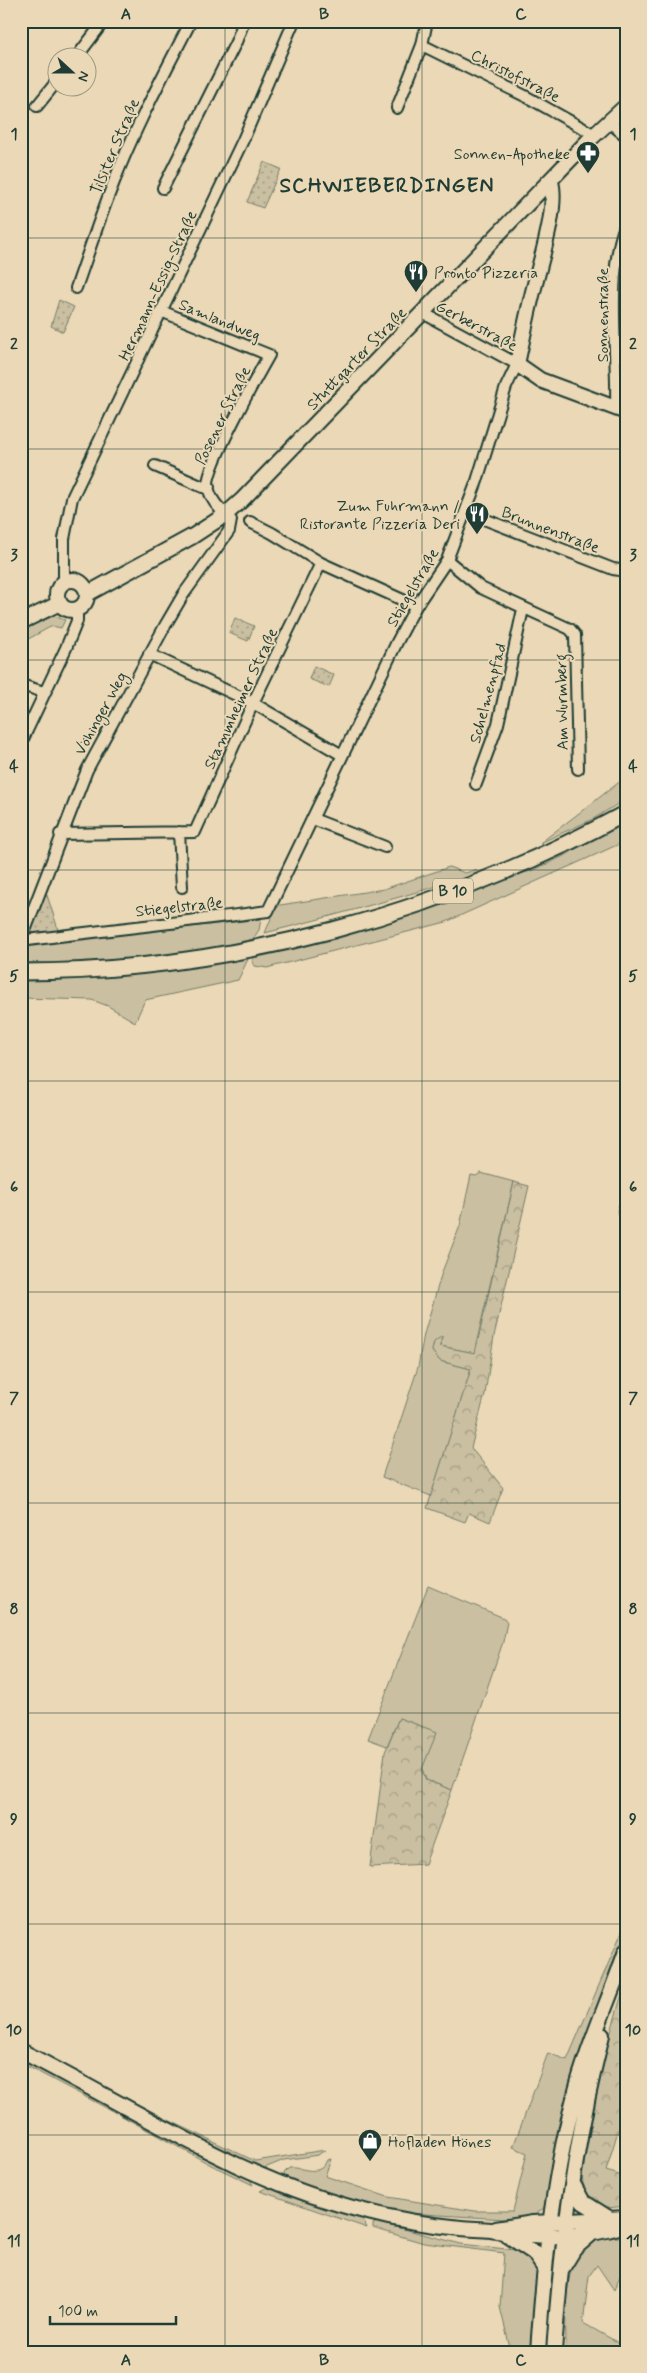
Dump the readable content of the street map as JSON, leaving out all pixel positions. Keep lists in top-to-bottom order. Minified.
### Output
{"streets":{"main road":["Stuttgarter Straße","B 10"],"street":["Christofstraße","Tilsiter Straße","Hermann-Essig-Straße","Sonnenstraße","Samlandweg","Gerberstraße","Posener Straße","Brunnenstraße","Stiegelstraße","Schelmenpfad","Stammheimer Straße","Am Wurmberg","Vöhinger Weg"]},"crossings":[["Christofstraße","Stuttgarter Straße"],["Hermann-Essig-Straße","Samlandweg"],["Hermann-Essig-Straße","Stuttgarter Straße"],["Samlandweg","Posener Straße"],["Gerberstraße","Stuttgarter Straße"],["Gerberstraße","Stiegelstraße"],["Stuttgarter Straße","Posener Straße"],["Stuttgarter Straße","Vöhinger Weg"],["Posener Straße","Vöhinger Weg"],["Brunnenstraße","Stiegelstraße"],["Stiegelstraße","Am Wurmberg"],["Stiegelstraße","Vöhinger Weg"],["Schelmenpfad","Am Wurmberg"],["Stammheimer Straße","Vöhinger Weg"]],"districts":["SCHWIEBERDINGEN"],"places":{"pharmacy":["Sonnen-Apotheke"],"restaurant":["Pronto Pizzeria","Zum Fuhrmann / Ristorante Pizzeria Deri"],"shop":["Hofladen Hönes"]},"scale_bar":"100 m","north":"right","grid":{"columns":["A","B","C"],"rows":["1","2","3","4","5","6","7","8","9","10","11"]}}
